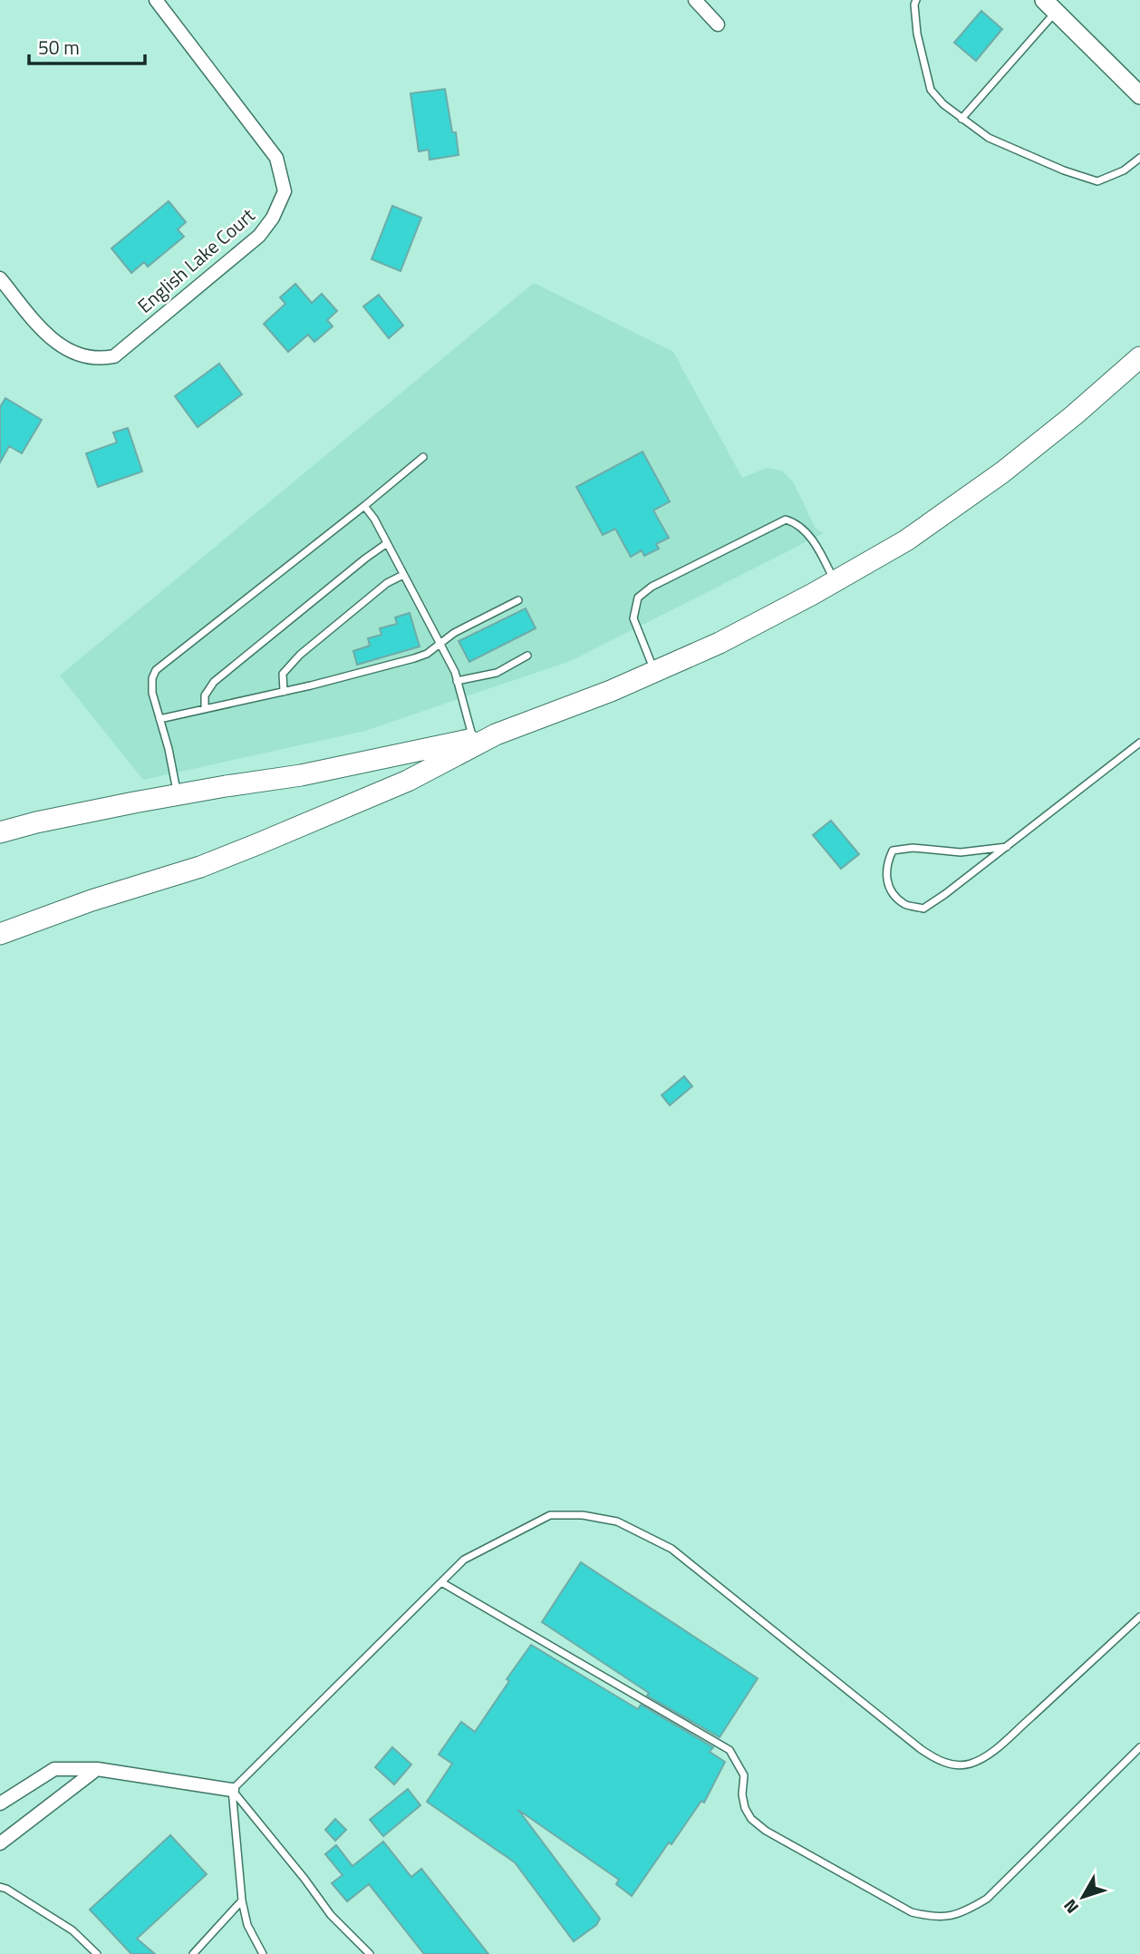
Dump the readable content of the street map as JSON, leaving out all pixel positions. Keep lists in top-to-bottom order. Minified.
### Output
{"streets":{"street":["English Lake Court"]},"scale_bar":"50 m","north":"bottom left"}
